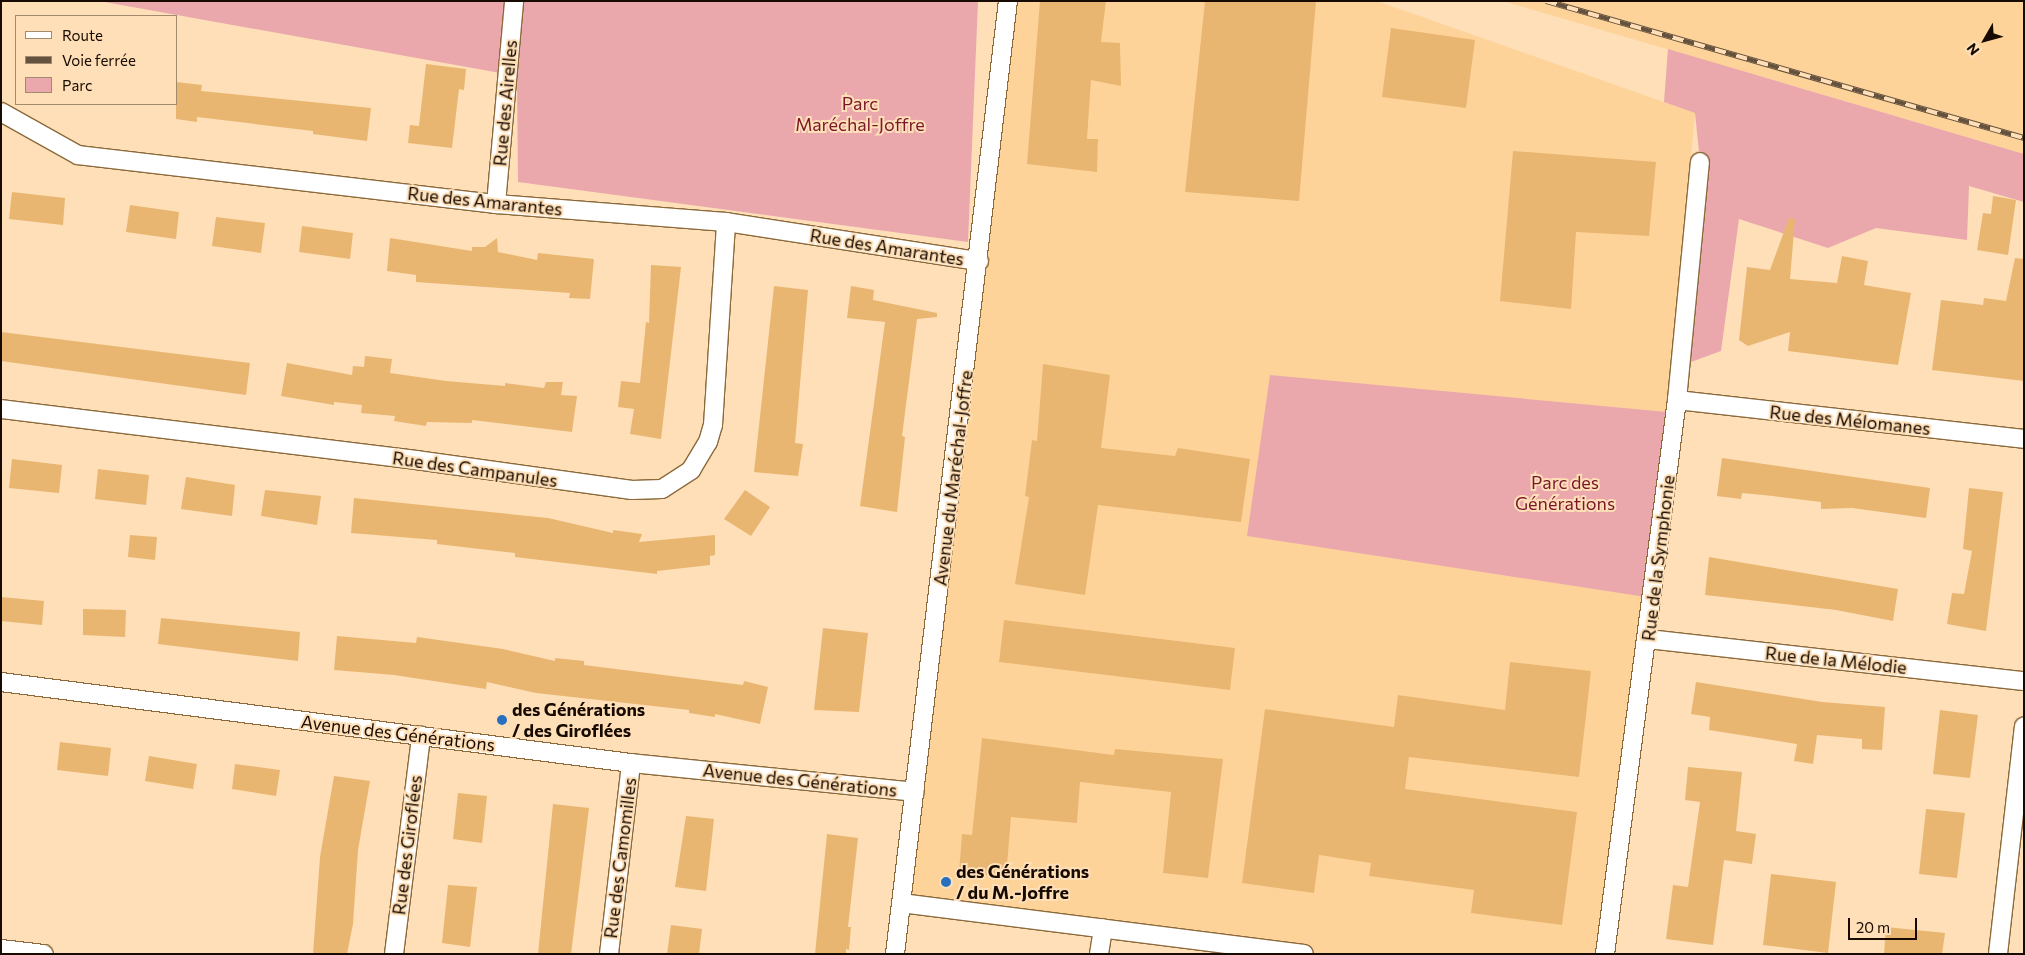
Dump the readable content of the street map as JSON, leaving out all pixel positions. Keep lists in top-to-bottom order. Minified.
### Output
{"streets":{"street":["Rue des Airelles","Rue des Amarantes","Rue des Mélomanes","Rue des Campanules","Avenue du Maréchal-Joffre","Rue de la Symphonie","Rue de la Mélodie","Avenue des Générations","Rue des Giroflées","Rue des Camomilles"]},"crossings":[["Rue des Airelles","Rue des Amarantes"],["Rue des Amarantes","Rue des Campanules"],["Rue des Amarantes","Avenue du Maréchal-Joffre"],["Rue des Mélomanes","Rue de la Symphonie"],["Avenue du Maréchal-Joffre","Avenue des Générations"],["Rue de la Symphonie","Rue de la Mélodie"],["Avenue des Générations","Rue des Giroflées"],["Avenue des Générations","Rue des Camomilles"]],"parks":["Parc Maréchal-Joffre","Parc des Générations"],"places":["des Générations / des Giroflées","des Générations / du M.-Joffre"],"legend":["Route","Voie ferrée","Parc"],"scale_bar":"20 m","north":"bottom left"}
